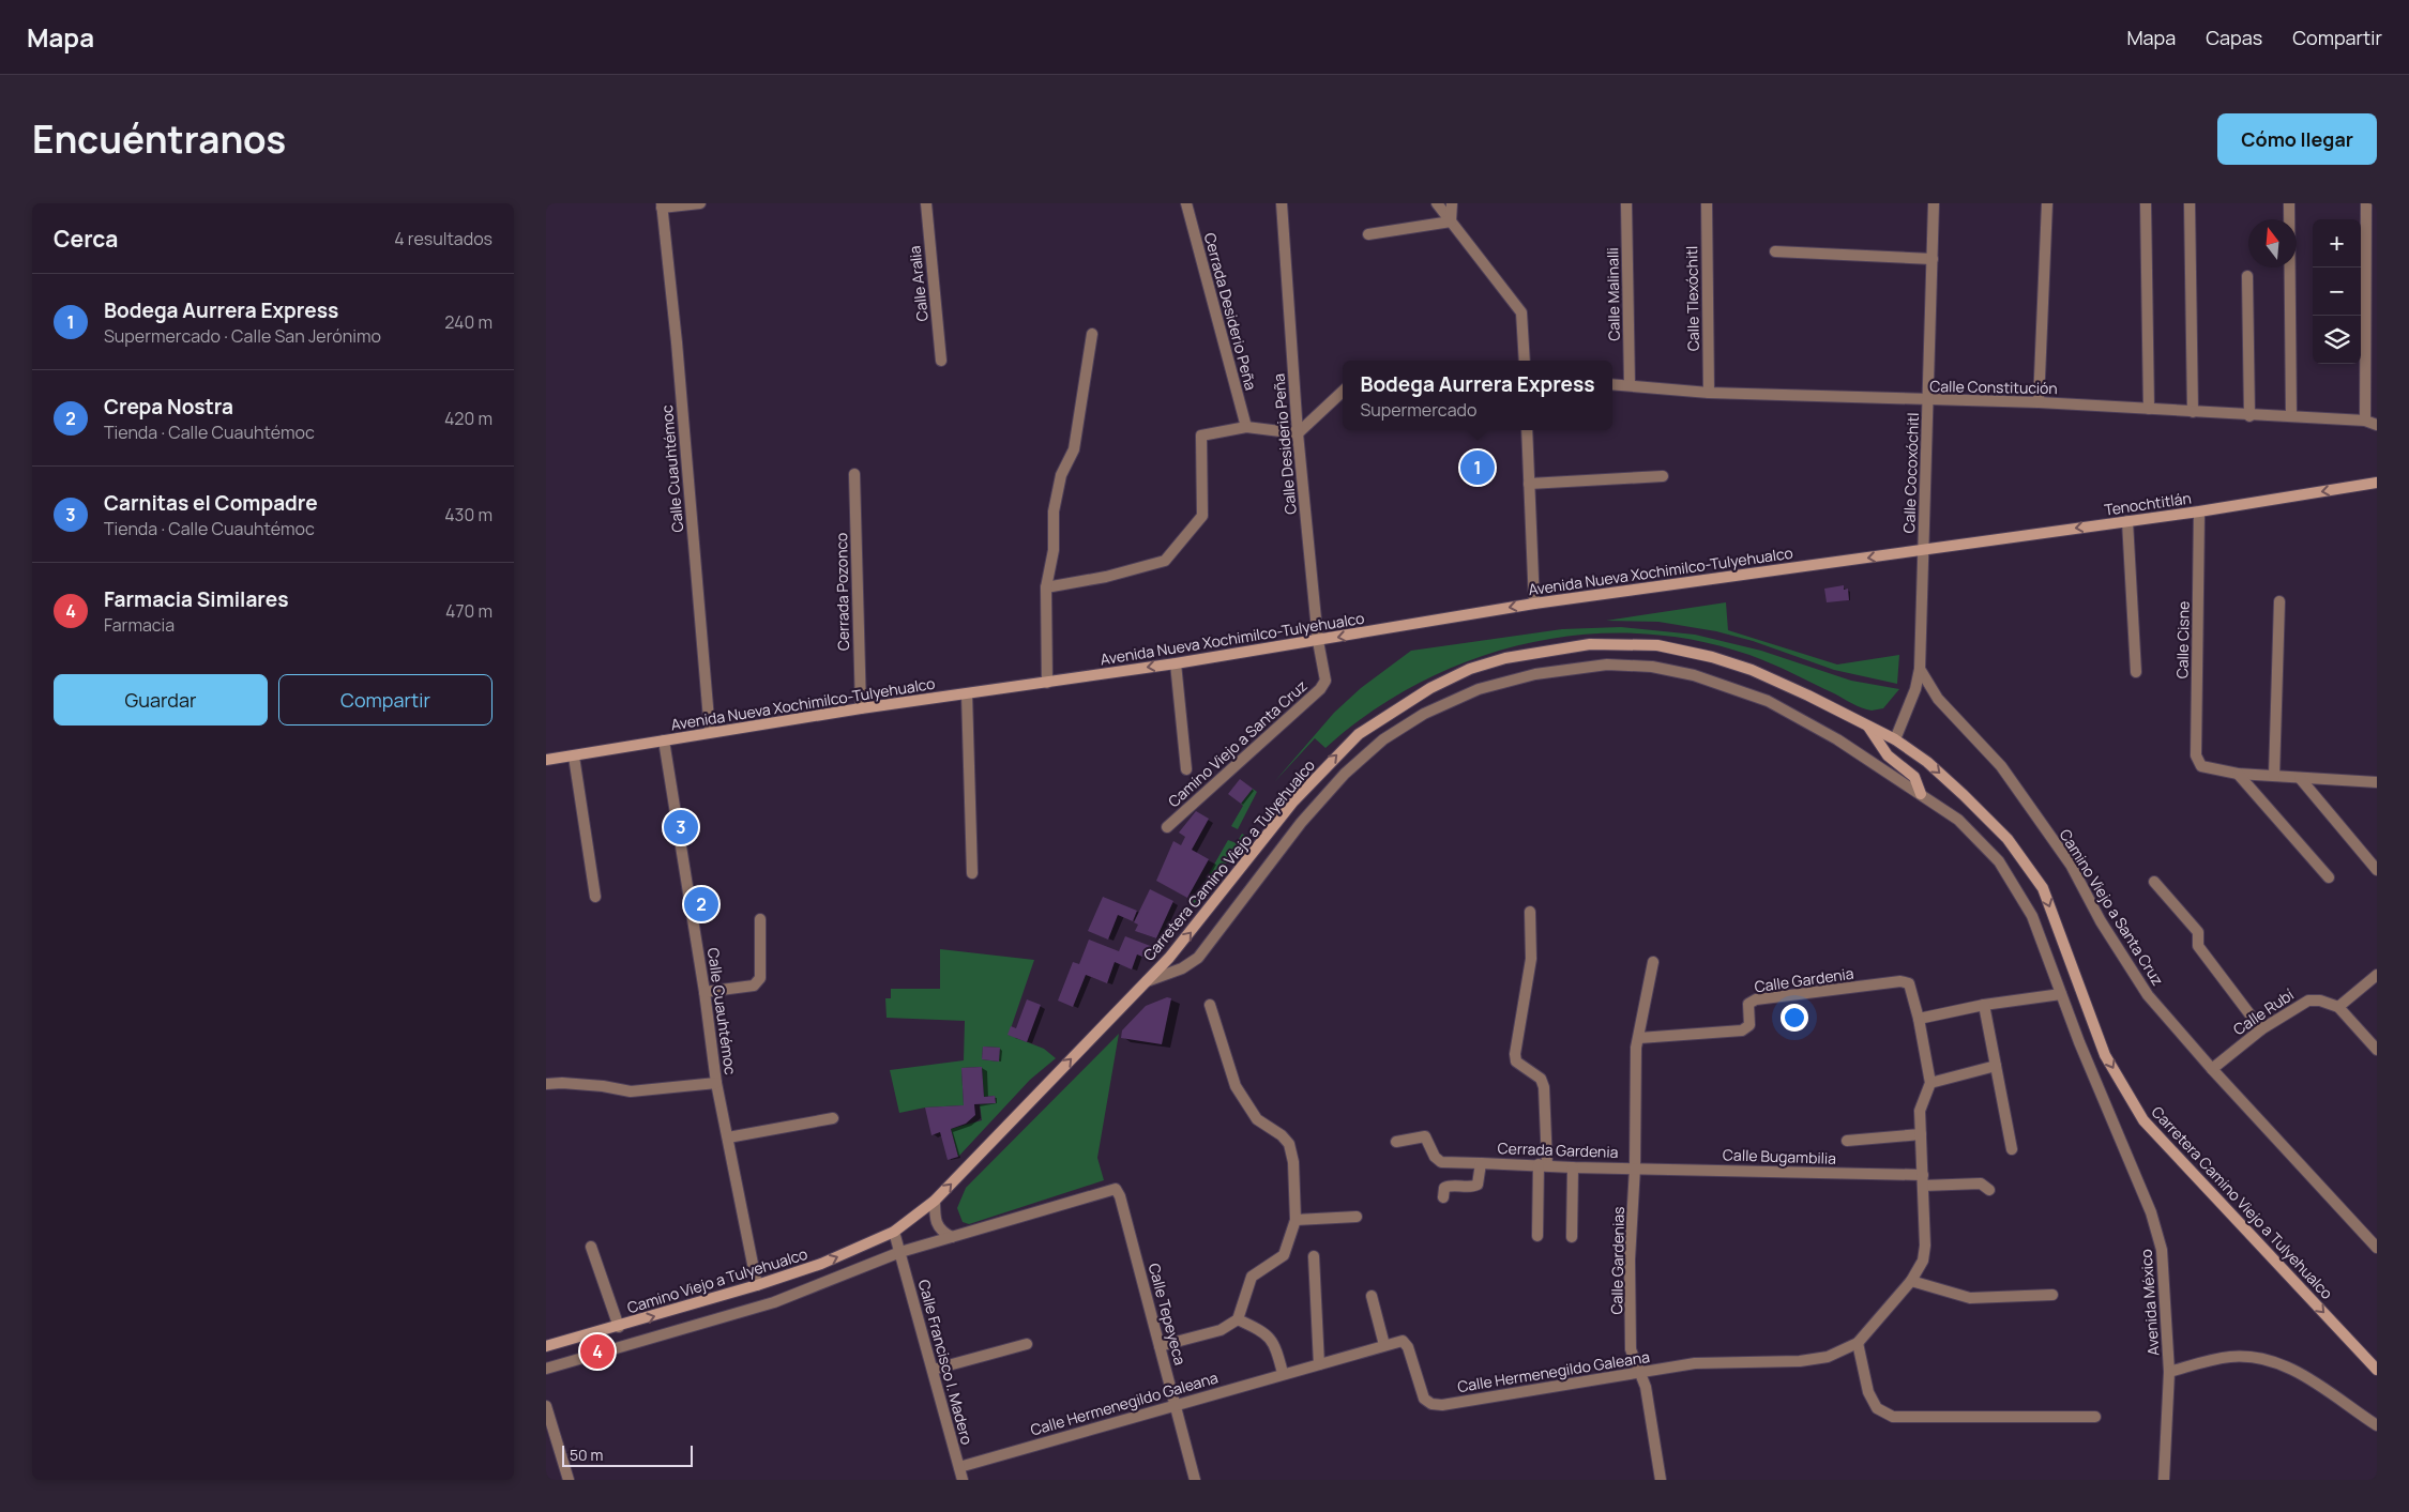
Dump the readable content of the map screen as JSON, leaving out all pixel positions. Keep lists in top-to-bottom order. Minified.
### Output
{"streets":{"main road":["Tenochtitlán","Avenida Nueva Xochimilco-Tulyehualco","Carretera Camino Viejo a Tulyehualco","Camino Viejo a Tulyehualco"],"street":["Calle Aralia","Calle Malinalli","Calle Tlexóchitl","Cerrada Desiderio Peña","Calle Constitución","Calle Desiderio Peña","Calle Cuauhtémoc","Calle Cocoxóchitl","Cerrada Pozonco","Calle Cisne","Camino Viejo a Santa Cruz","Calle Gardenia","Calle Rubí","Cerrada Gardenia","Calle Bugambilia","Calle Gardenias","Avenida México","Calle Tepeyeca","Calle Francisco I. Madero","Calle Hermenegildo Galeana"]},"crossings":[["Calle Malinalli","Calle Constitución"],["Calle Tlexóchitl","Calle Constitución"],["Calle Constitución","Calle Cocoxóchitl"],["Calle Desiderio Peña","Avenida Nueva Xochimilco-Tulyehualco"],["Calle Desiderio Peña","Camino Viejo a Santa Cruz"],["Calle Cuauhtémoc","Avenida Nueva Xochimilco-Tulyehualco"],["Calle Cuauhtémoc","Camino Viejo a Tulyehualco"],["Calle Cocoxóchitl","Tenochtitlán"],["Calle Cocoxóchitl","Avenida Nueva Xochimilco-Tulyehualco"],["Calle Cocoxóchitl","Camino Viejo a Santa Cruz"],["Calle Cocoxóchitl","Carretera Camino Viejo a Tulyehualco"],["Tenochtitlán","Avenida Nueva Xochimilco-Tulyehualco"],["Tenochtitlán","Calle Cisne"],["Avenida Nueva Xochimilco-Tulyehualco","Cerrada Pozonco"],["Camino Viejo a Santa Cruz","Calle Rubí"],["Carretera Camino Viejo a Tulyehualco","Camino Viejo a Tulyehualco"],["Carretera Camino Viejo a Tulyehualco","Avenida México"],["Carretera Camino Viejo a Tulyehualco","Calle Francisco I. Madero"],["Calle Gardenia","Calle Gardenias"],["Cerrada Gardenia","Calle Bugambilia"],["Cerrada Gardenia","Calle Gardenias"],["Calle Bugambilia","Calle Gardenias"],["Calle Bugambilia","Calle Hermenegildo Galeana"],["Calle Gardenias","Calle Hermenegildo Galeana"],["Camino Viejo a Tulyehualco","Calle Francisco I. Madero"],["Calle Tepeyeca","Calle Hermenegildo Galeana"],["Calle Francisco I. Madero","Calle Hermenegildo Galeana"]],"one_way":["Tenochtitlán","Avenida Nueva Xochimilco-Tulyehualco","Camino Viejo a Tulyehualco"],"scale_bar":"50 m","north":"top","page":{"header":"Mapa","nav":["Mapa","Capas","Compartir"],"title":"Encuéntranos","buttons":["Cómo llegar",["Guardar","Compartir"]],"heading":["Cerca","4 resultados"],"map_buttons":["+","−"],"list":[{"mark":"1","name":"Bodega Aurrera Express","note":"Supermercado · Calle San Jerónimo","value":"240 m"},{"mark":"2","name":"Crepa Nostra","note":"Tienda · Calle Cuauhtémoc","value":"420 m"},{"mark":"3","name":"Carnitas el Compadre","note":"Tienda · Calle Cuauhtémoc","value":"430 m"},{"mark":"4","name":"Farmacia Similares","note":"Farmacia","value":"470 m"}],"popup":["Bodega Aurrera Express","Supermercado"],"pins":["1","3","2","4"],"scale":"50 m"}}
